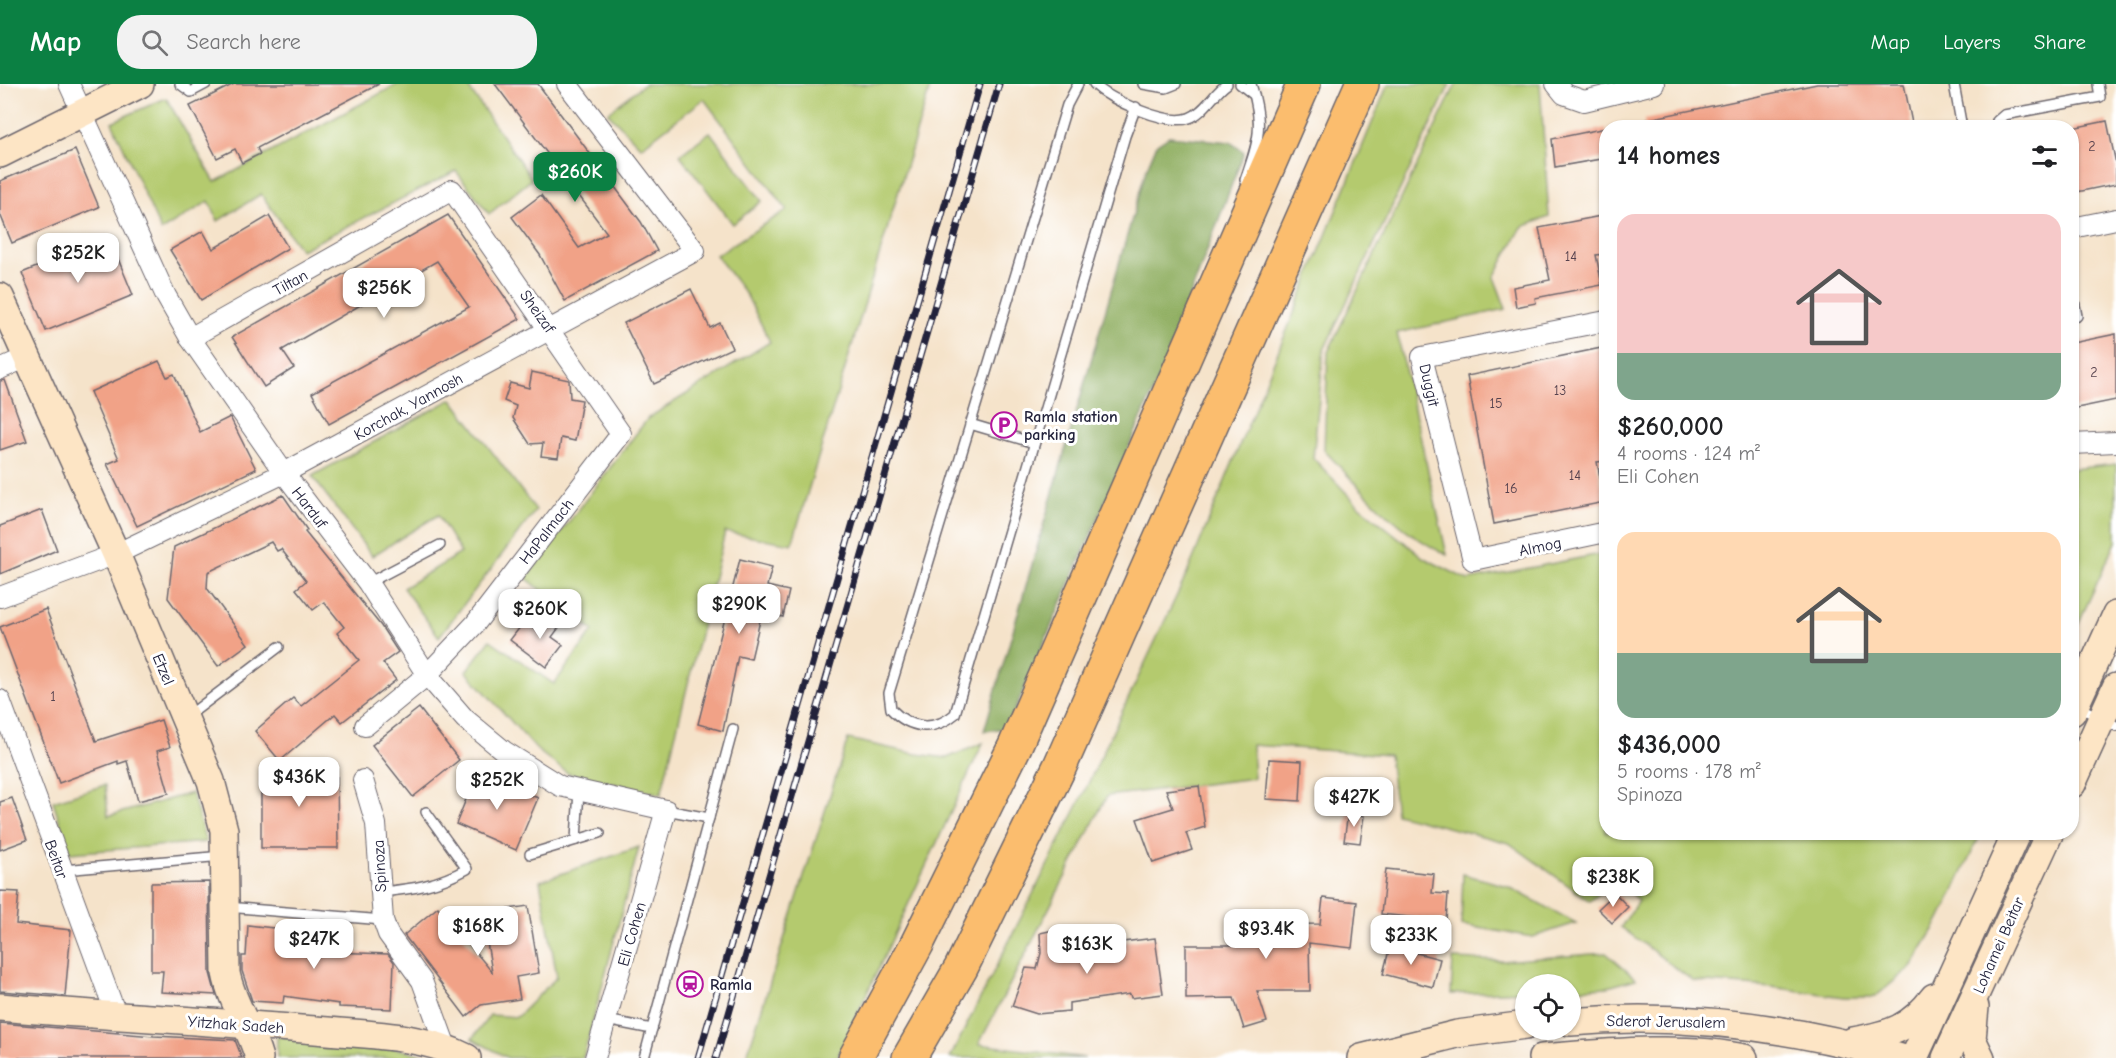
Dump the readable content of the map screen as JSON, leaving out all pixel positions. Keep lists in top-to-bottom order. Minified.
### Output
{"streets":{"street":["Tiltan","Sheizaf","Duggit","Korchak, Yannosh","Harduf","HaPalmach","Almog","Etzel","Beitar","Spinoza","Eli Cohen","Lohamei Beitar","Sderot Jerusalem","Yitzhak Sadeh"]},"crossings":[["Tiltan","Sheizaf"],["Tiltan","Harduf"],["Sheizaf","Korchak, Yannosh"],["Sheizaf","HaPalmach"],["Duggit","Almog"],["Korchak, Yannosh","Harduf"],["Korchak, Yannosh","Etzel"],["Harduf","HaPalmach"],["Harduf","Eli Cohen"],["Etzel","Yitzhak Sadeh"],["Beitar","Yitzhak Sadeh"],["Spinoza","Yitzhak Sadeh"]],"places":{"parking":["Ramla station parking"],"station":["Ramla"]},"house_numbers":["2","14","2","13","15","14","16","1"],"page":{"header":"Map","search":"Search here","nav":["Map","Layers","Share"],"heading":"14 homes","price":["$260K","$252K","$256K","$290K","$260K","$436K","$252K","$427K","$238K","$168K","$93.4K","$233K","$247K","$163K"],"list":[{"name":"$260,000","note":"4 rooms · 124 m² · Eli Cohen"},{"name":"$436,000","note":"5 rooms · 178 m² · Spinoza"}]}}
